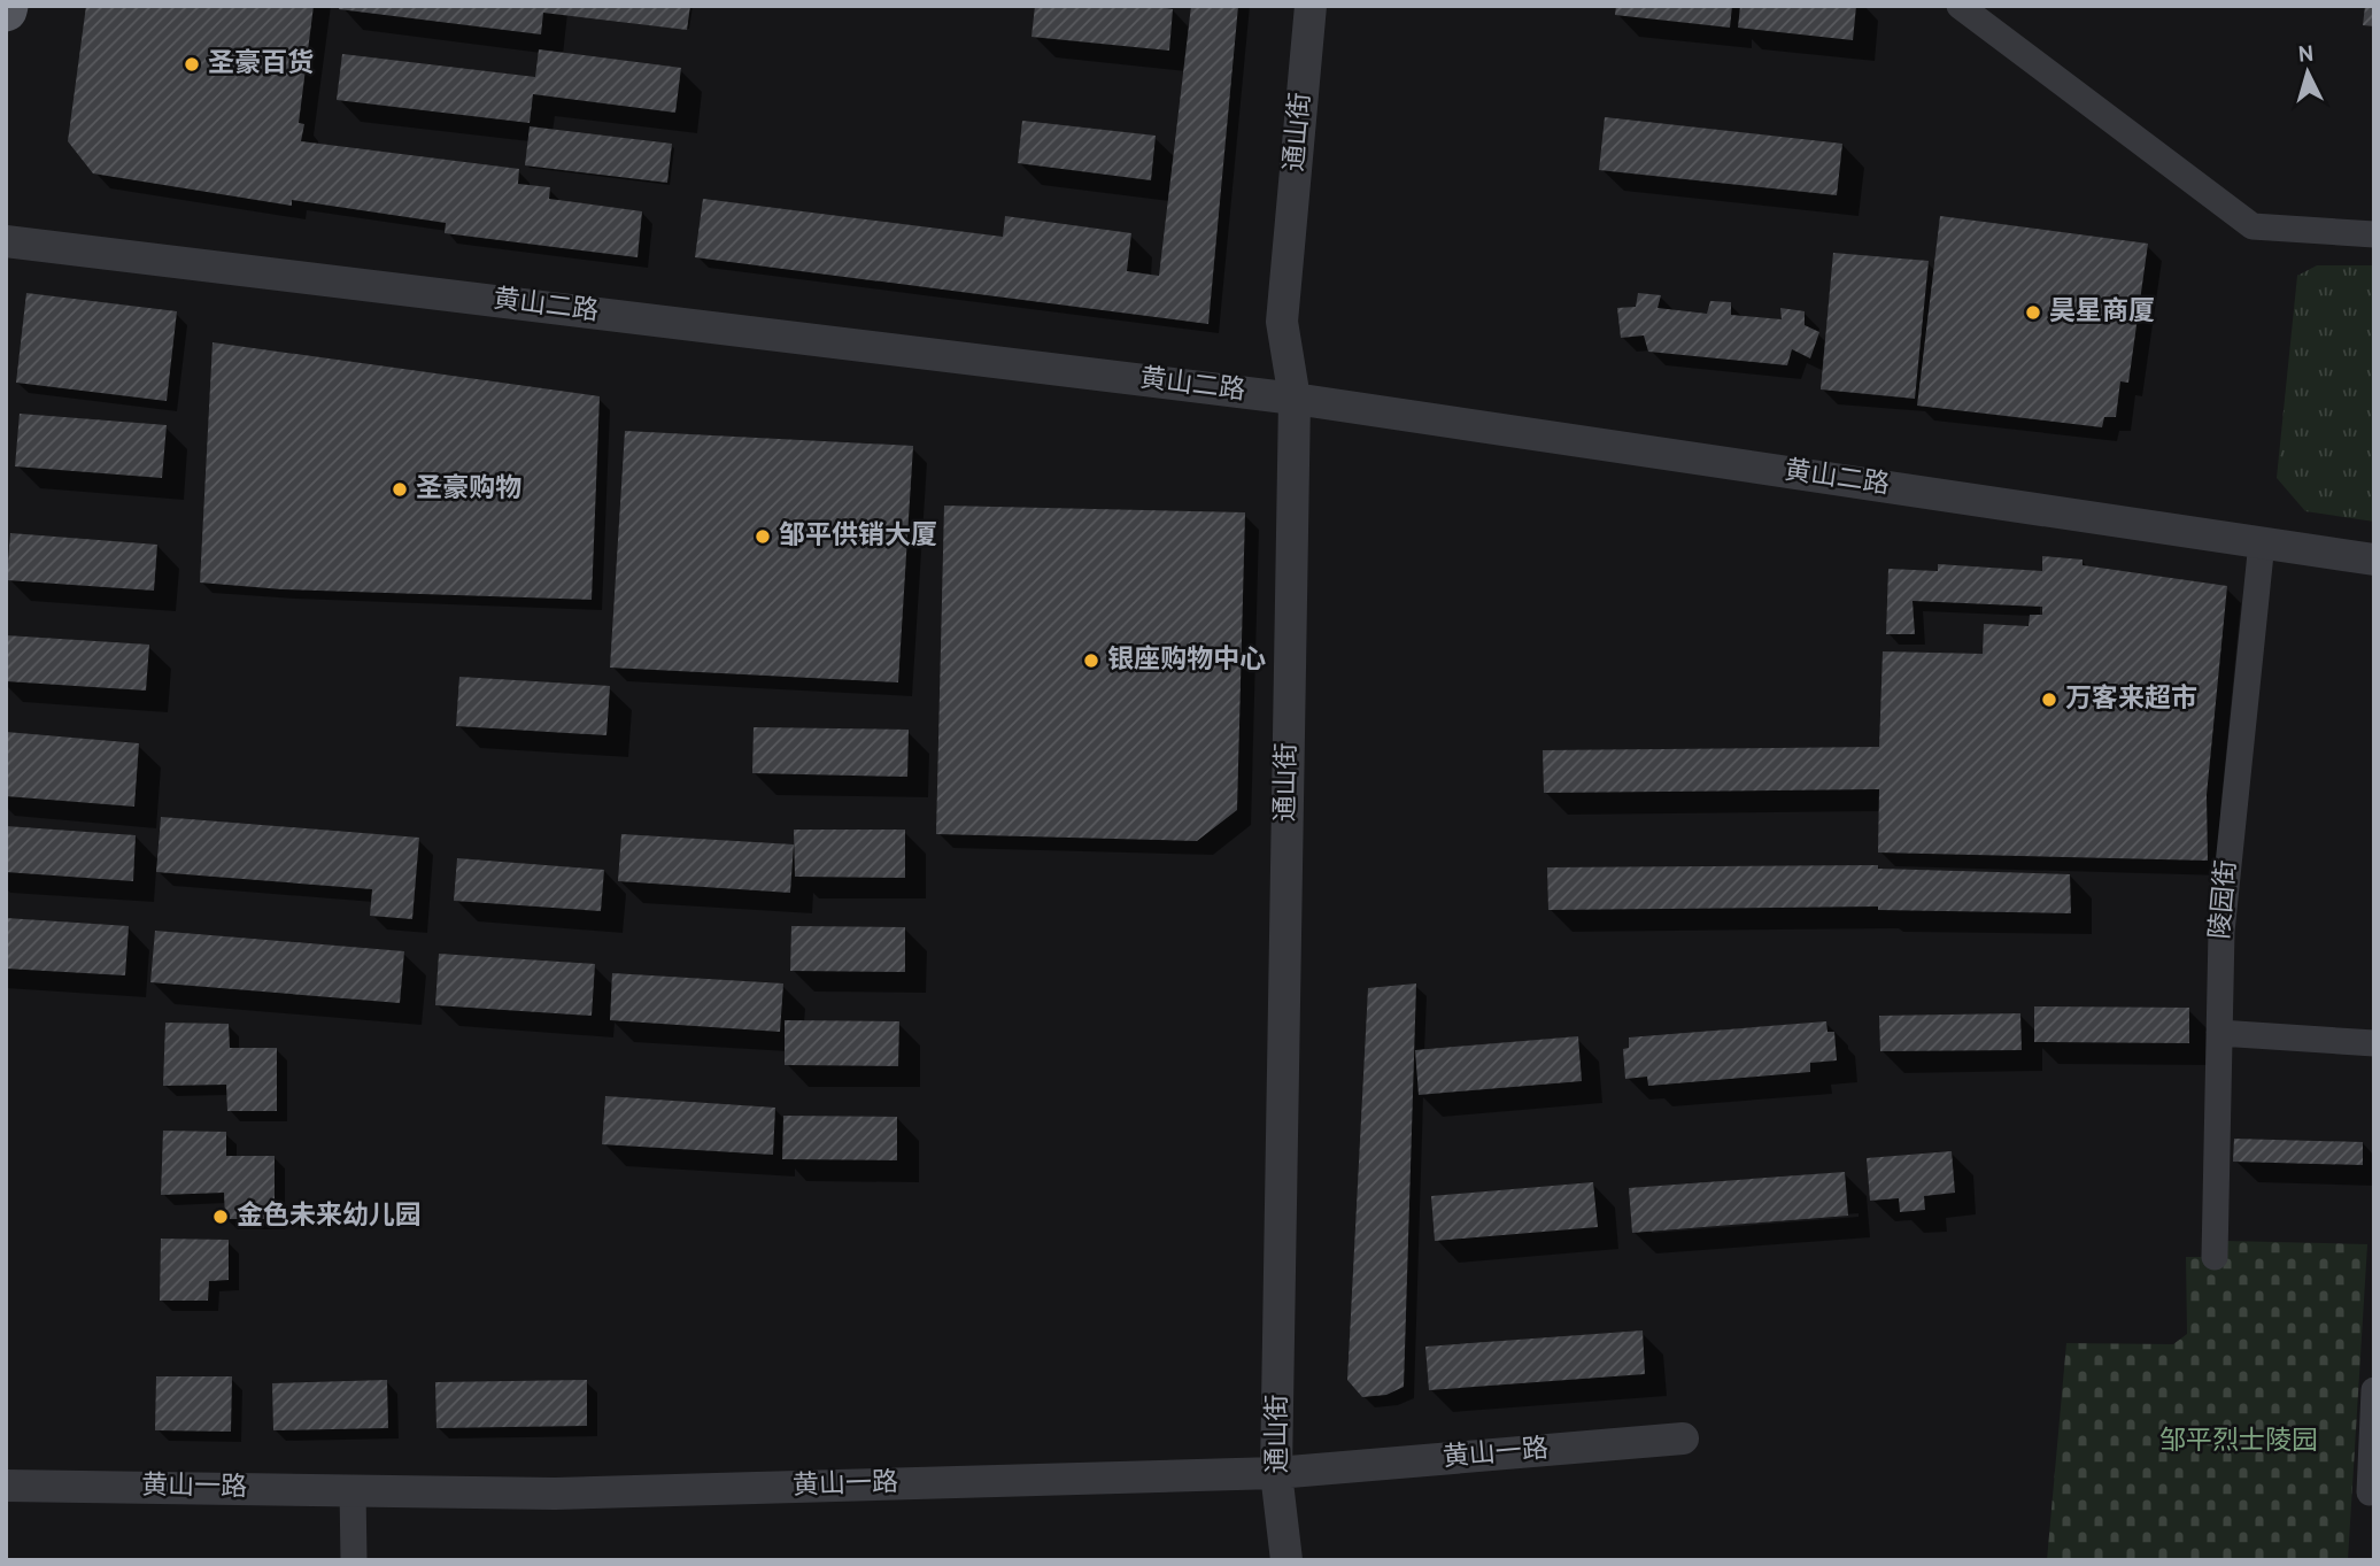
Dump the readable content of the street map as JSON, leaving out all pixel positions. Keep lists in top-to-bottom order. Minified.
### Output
{"streets":{"street":["通山街","黄山二路","陵园街","黄山一路"]},"crossings":[["通山街","黄山二路"],["通山街","黄山一路"],["黄山二路","陵园街"]],"parks":["邹平烈士陵园"],"places":["圣豪百货","昊星商厦","圣豪购物","邹平供销大厦","银座购物中心","万客来超市","金色未来幼儿园"],"north":"top"}
